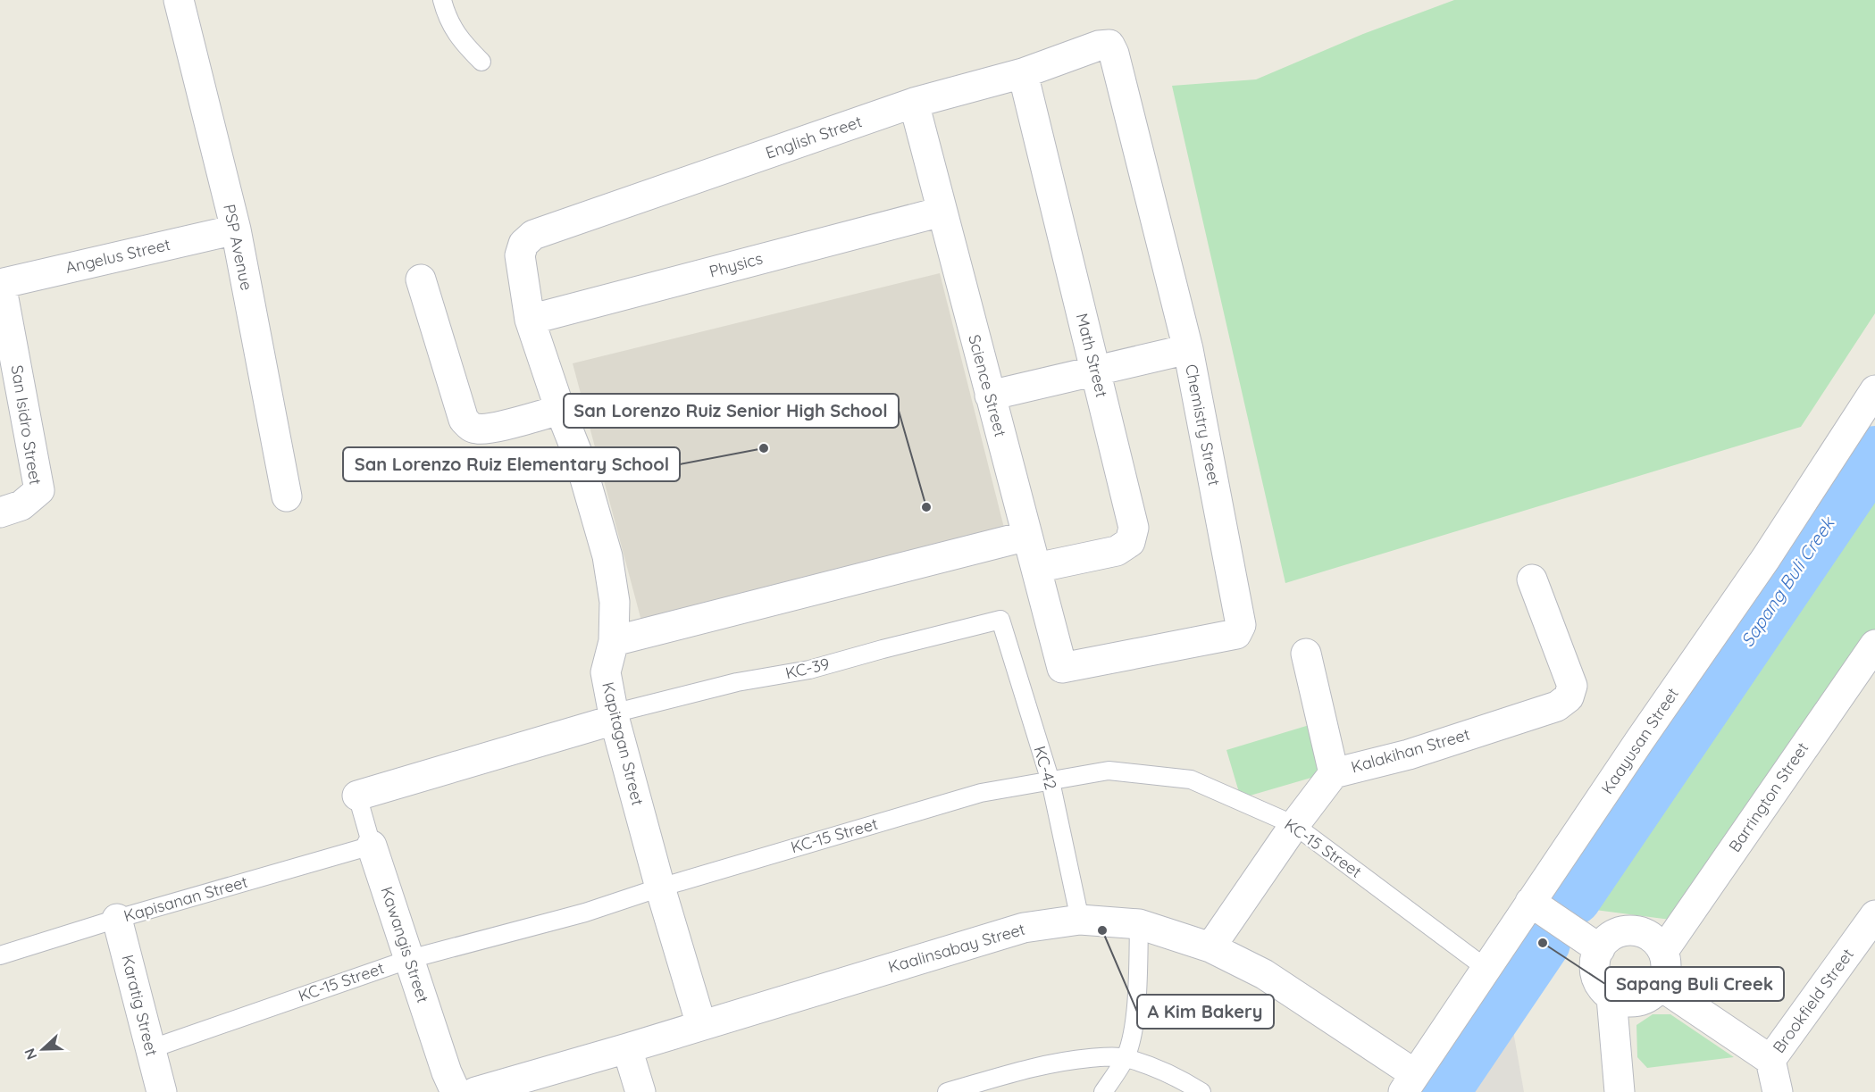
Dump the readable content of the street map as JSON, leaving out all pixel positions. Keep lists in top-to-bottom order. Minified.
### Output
{"streets":{"street":["English Street","PSP Avenue","Angelus Street","Physics","Math Street","Science Street","San Isidro Street","Chemistry Street","Kaayusan Street","Kapitagan Street","Kalakihan Street","Barrington Street","Kawangis Street","Kaalinsabay Street","Brookfield Street","Karatig Street"],"lane":["KC-39","KC-42","KC-15 Street","Kapisanan Street"]},"crossings":[["English Street","Math Street"],["English Street","Science Street"],["English Street","Chemistry Street"],["English Street","Kapitagan Street"],["PSP Avenue","Angelus Street"],["Angelus Street","San Isidro Street"],["Physics","Science Street"],["Physics","Kapitagan Street"],["Math Street","Science Street"],["Science Street","Chemistry Street"],["KC-39","Kapitagan Street"],["KC-39","KC-42"],["Kaayusan Street","KC-15 Street"],["Kaayusan Street","Kaalinsabay Street"],["Kapitagan Street","KC-15 Street"],["Kapitagan Street","Kaalinsabay Street"],["Kalakihan Street","KC-15 Street"],["Kalakihan Street","Kaalinsabay Street"],["KC-42","KC-15 Street"],["KC-42","Kaalinsabay Street"],["KC-15 Street","Kawangis Street"],["KC-15 Street","Karatig Street"],["Kapisanan Street","Kawangis Street"],["Kapisanan Street","Karatig Street"]],"water":["Sapang Buli Creek"],"places":["San Lorenzo Ruiz Elementary School","San Lorenzo Ruiz Senior High School","A Kim Bakery","Sapang Buli Creek"],"north":"left"}
